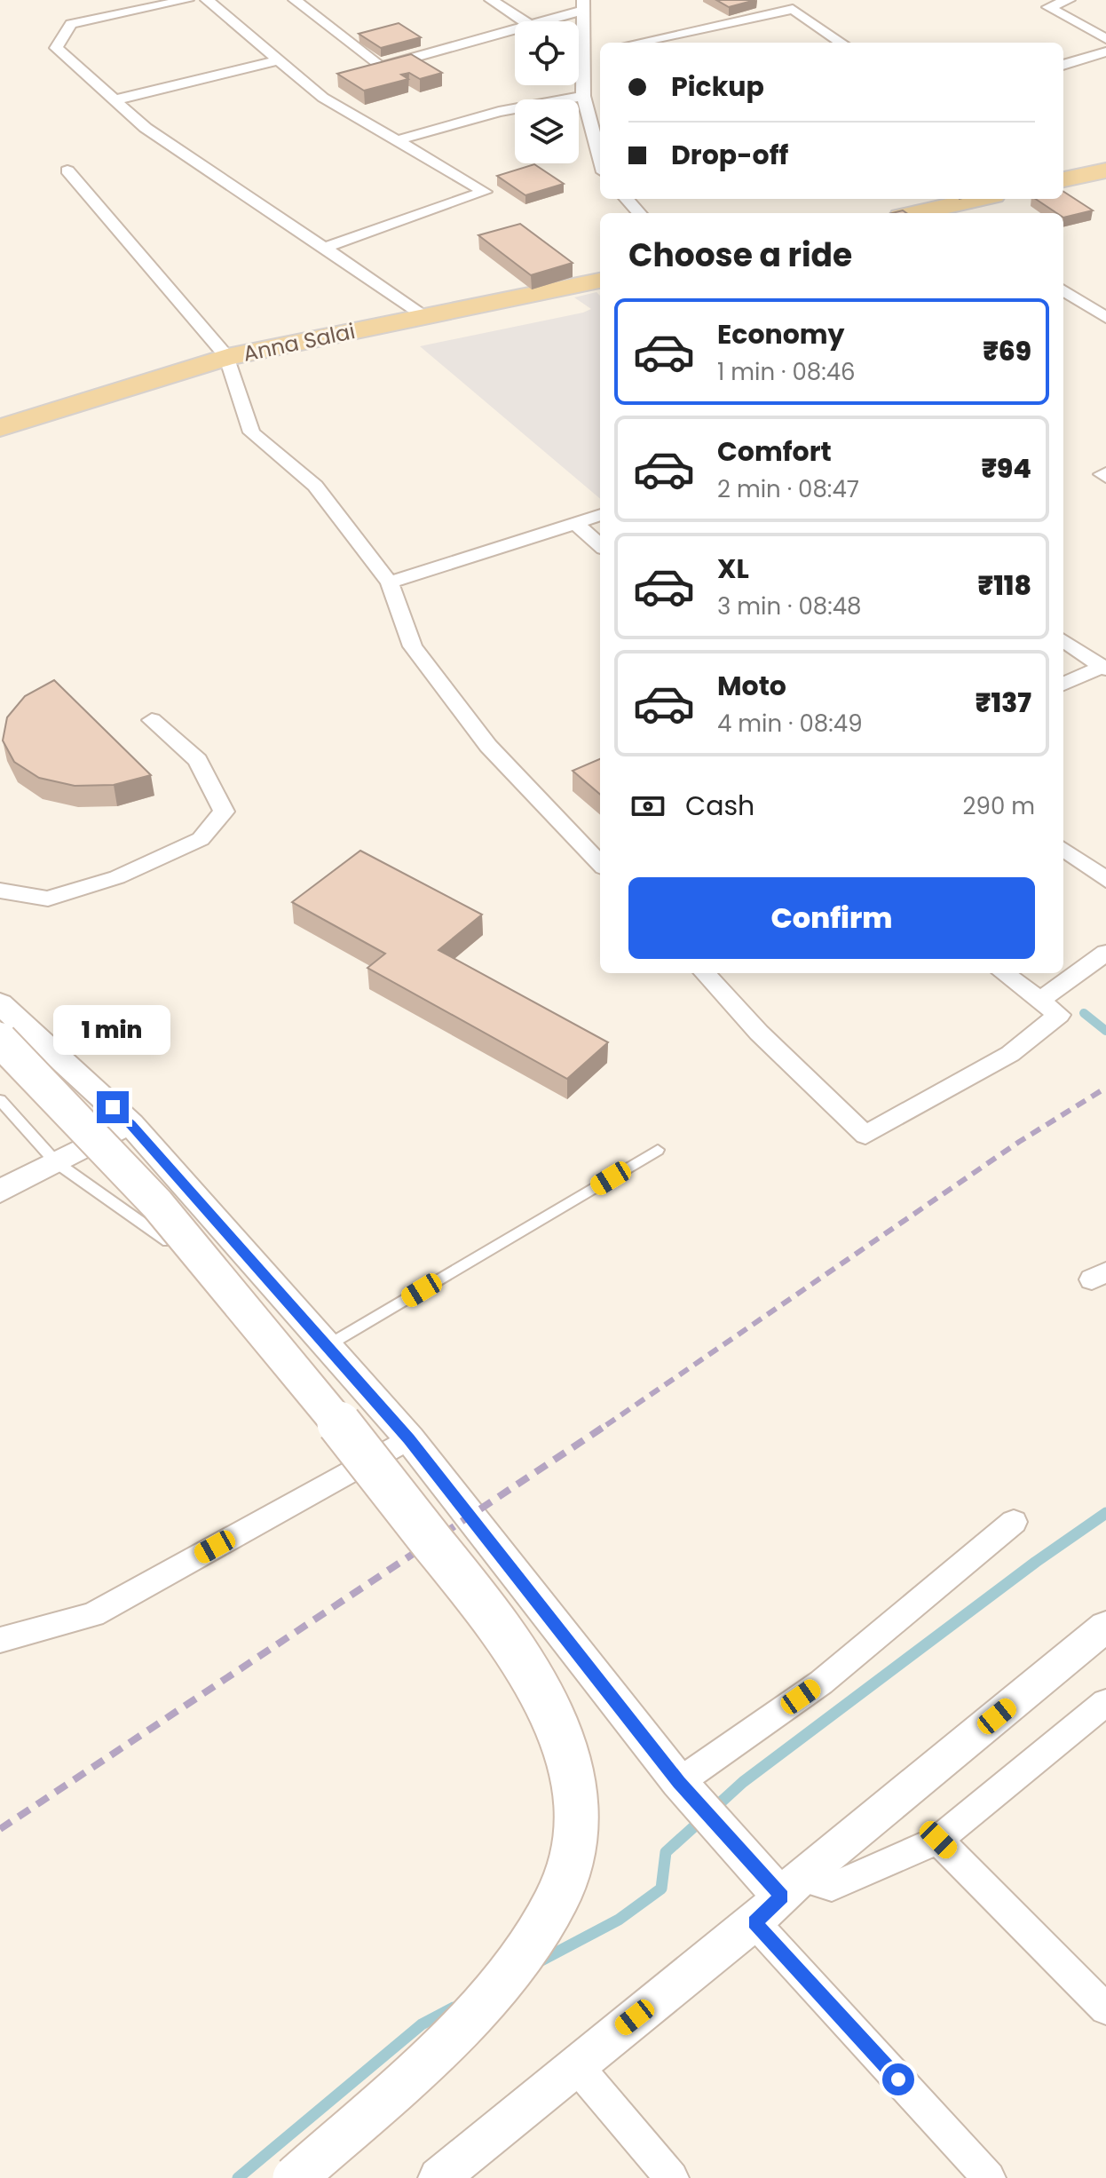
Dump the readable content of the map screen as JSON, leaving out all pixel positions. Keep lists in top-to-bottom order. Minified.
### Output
{"streets":{"main road":["Anna Salai"]},"page":{"banner":["Pickup","Drop-off"],"heading":"Choose a ride","list":[{"name":"Economy","note":"1 min · 08:46","value":"₹69"},{"name":"Comfort","note":"2 min · 08:47","value":"₹94"},{"name":"XL","note":"3 min · 08:48","value":"₹118"},{"name":"Moto","note":"4 min · 08:49","value":"₹137"}],"pay":["Cash","290 m"],"buttons":"Confirm","bubble":"1 min"}}
